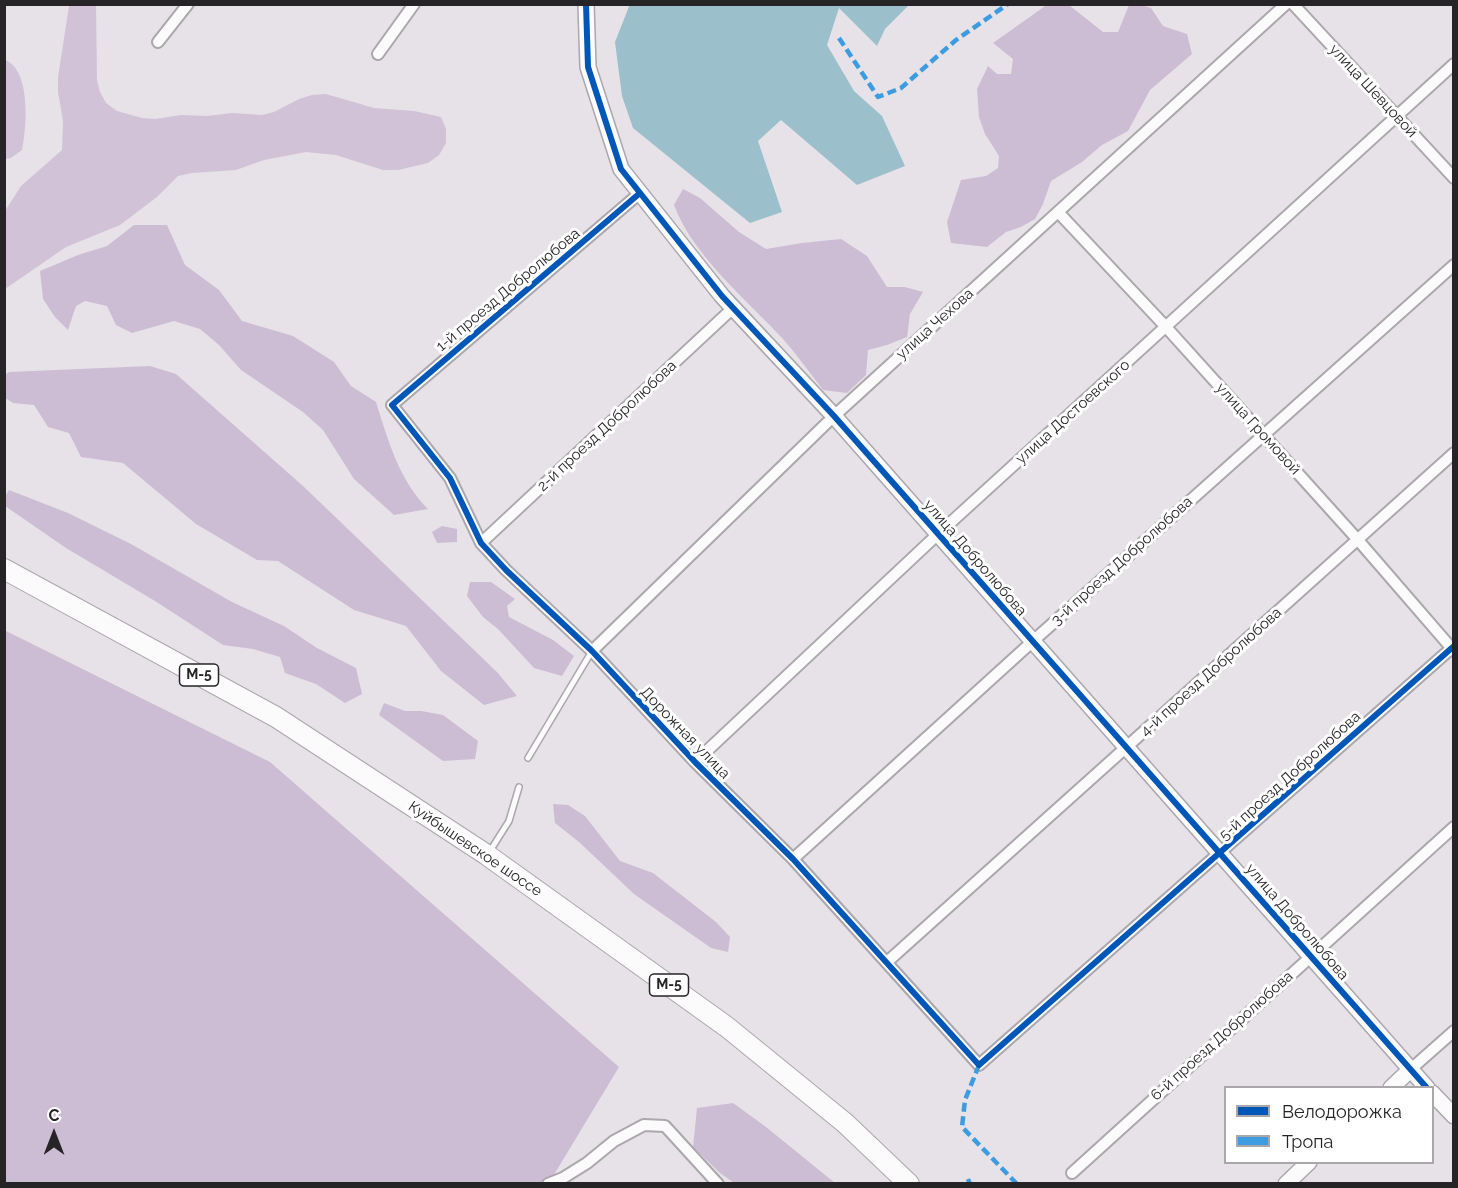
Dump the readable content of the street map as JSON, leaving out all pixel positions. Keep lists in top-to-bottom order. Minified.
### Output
{"streets":{"highway":["М-5","Куйбышевское шоссе"],"street":["улица Шевцовой","1-й проезд Добролюбова","улица Чехова","улица Достоевского","2-й проезд Добролюбова","улица Громовой","улица Добролюбова","3-й проезд Добролюбова","4-й проезд Добролюбова","Дорожная улица","5-й проезд Добролюбова","6-й проезд Добролюбова"]},"crossings":[["улица Шевцовой","улица Достоевского"],["1-й проезд Добролюбова","улица Добролюбова"],["1-й проезд Добролюбова","Дорожная улица"],["улица Чехова","улица Громовой"],["улица Чехова","улица Добролюбова"],["улица Чехова","Дорожная улица"],["улица Достоевского","улица Громовой"],["улица Достоевского","улица Добролюбова"],["улица Достоевского","Дорожная улица"],["2-й проезд Добролюбова","улица Добролюбова"],["2-й проезд Добролюбова","Дорожная улица"],["улица Громовой","3-й проезд Добролюбова"],["улица Громовой","4-й проезд Добролюбова"],["улица Громовой","5-й проезд Добролюбова"],["улица Добролюбова","3-й проезд Добролюбова"],["улица Добролюбова","4-й проезд Добролюбова"],["улица Добролюбова","5-й проезд Добролюбова"],["улица Добролюбова","6-й проезд Добролюбова"],["3-й проезд Добролюбова","Дорожная улица"],["4-й проезд Добролюбова","Дорожная улица"],["Дорожная улица","5-й проезд Добролюбова"]],"legend":["Велодорожка","Тропа"],"north":"top"}
